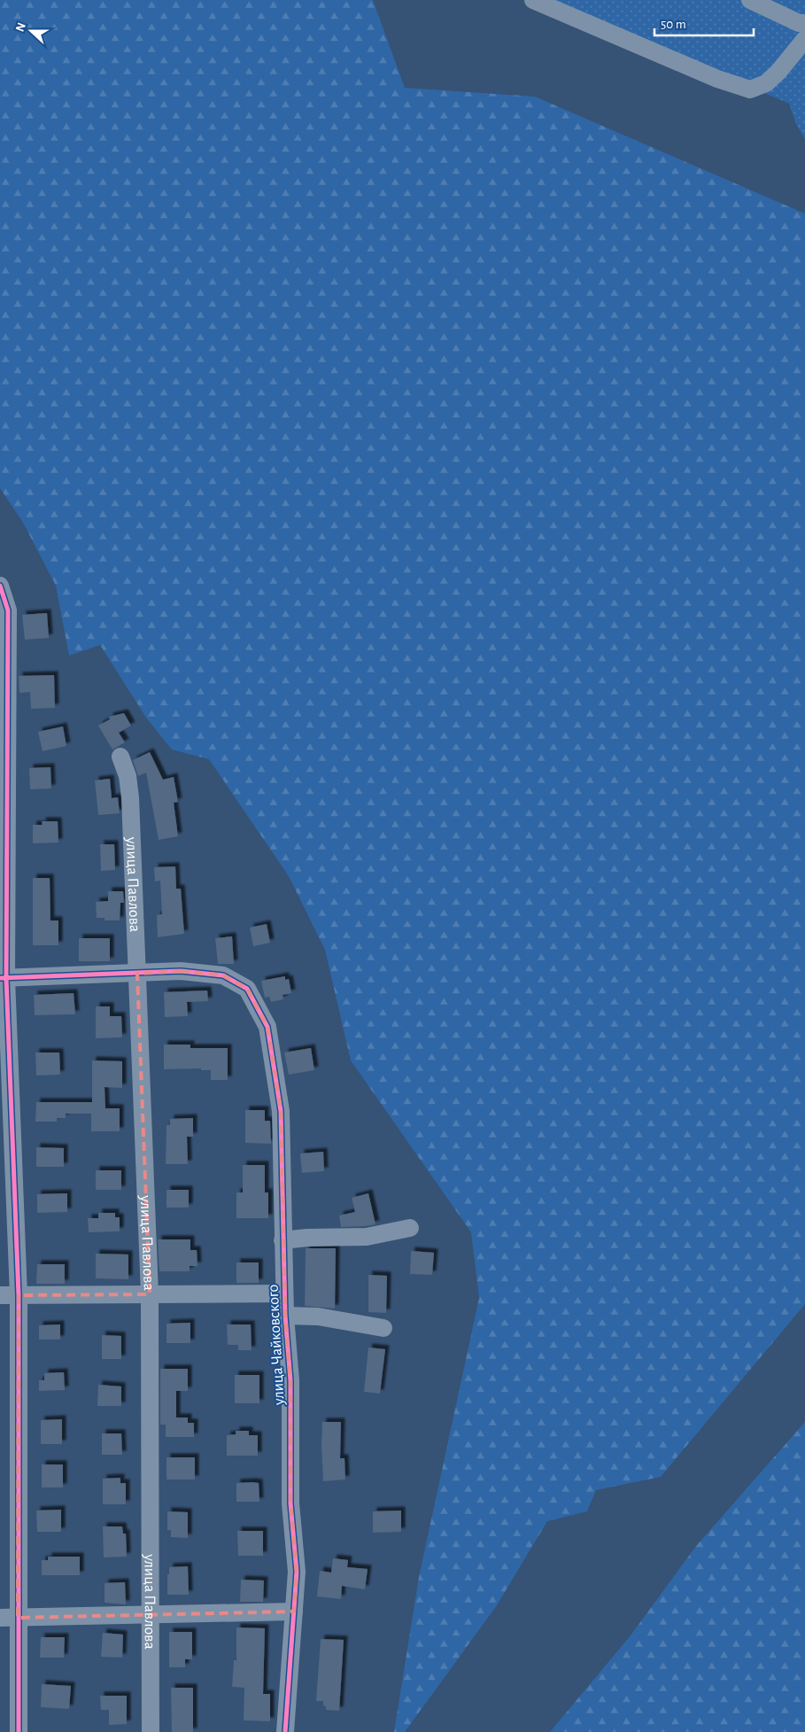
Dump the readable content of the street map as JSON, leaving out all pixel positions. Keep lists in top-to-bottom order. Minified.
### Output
{"streets":{"street":["улица Павлова","улица Чайковского"]},"crossings":[["улица Павлова","улица Чайковского"]],"scale_bar":"50 m","north":"left"}
